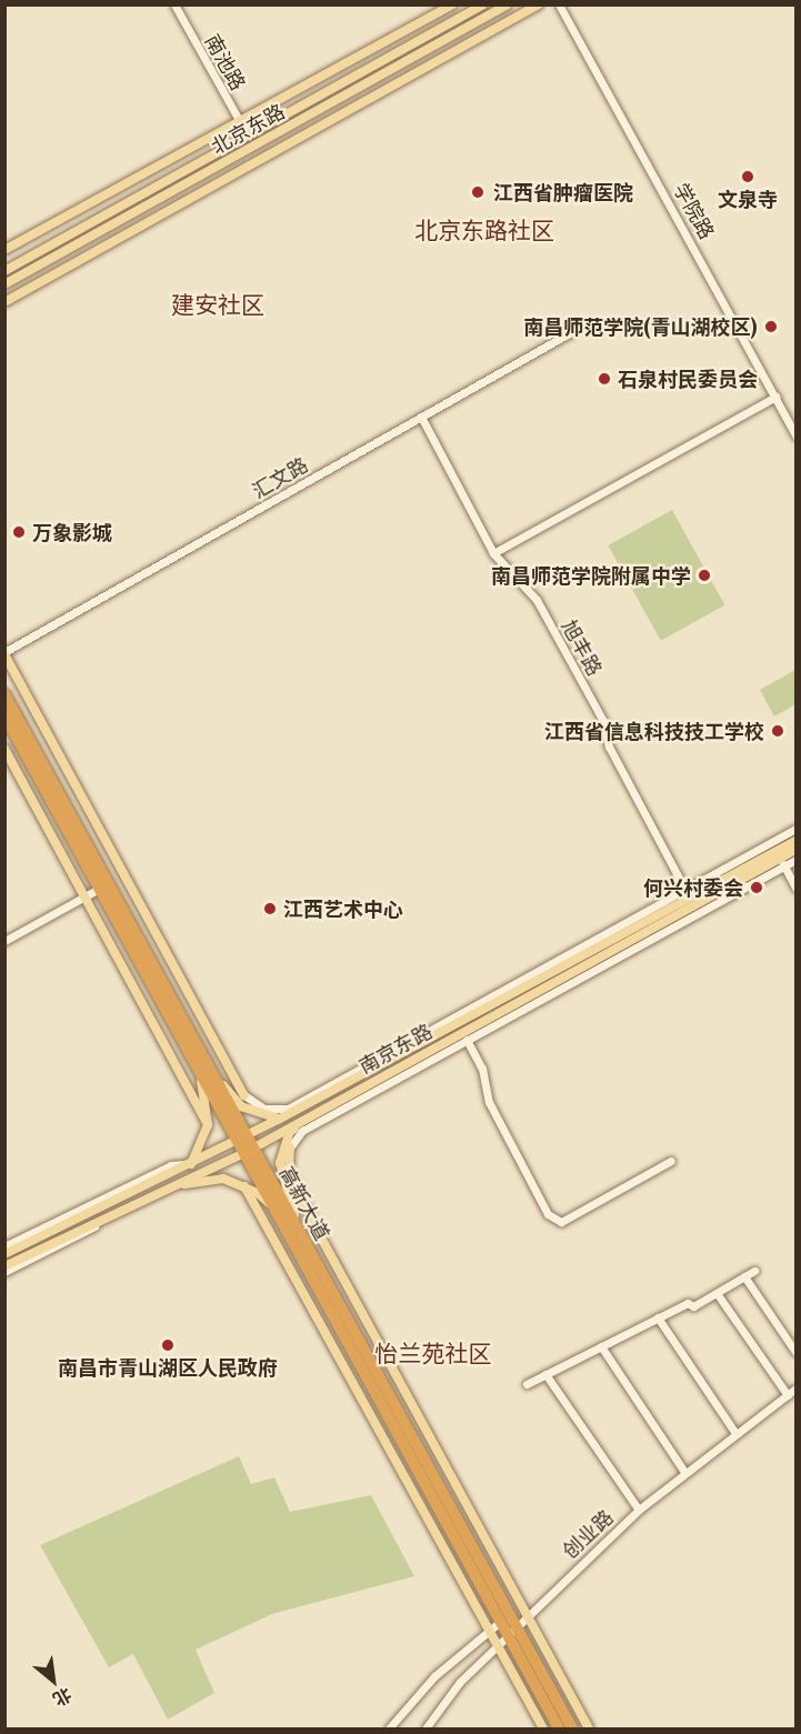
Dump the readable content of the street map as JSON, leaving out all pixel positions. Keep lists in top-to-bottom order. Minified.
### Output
{"streets":{"highway":["高新大道"],"main road":["北京东路","南京东路"],"street":["南池路","学院路","汇文路","旭丰路","创业路"]},"crossings":[["南池路","北京东路"],["汇文路","旭丰路"],["旭丰路","南京东路"],["南京东路","高新大道"],["高新大道","创业路"]],"districts":["北京东路社区","建安社区","怡兰苑社区"],"places":["文泉寺","江西省肿瘤医院","南昌师范学院(青山湖校区)","石泉村民委员会","万象影城","南昌师范学院附属中学","江西省信息科技技工学校","何兴村委会","江西艺术中心","南昌市青山湖区人民政府"],"north":"bottom right"}
